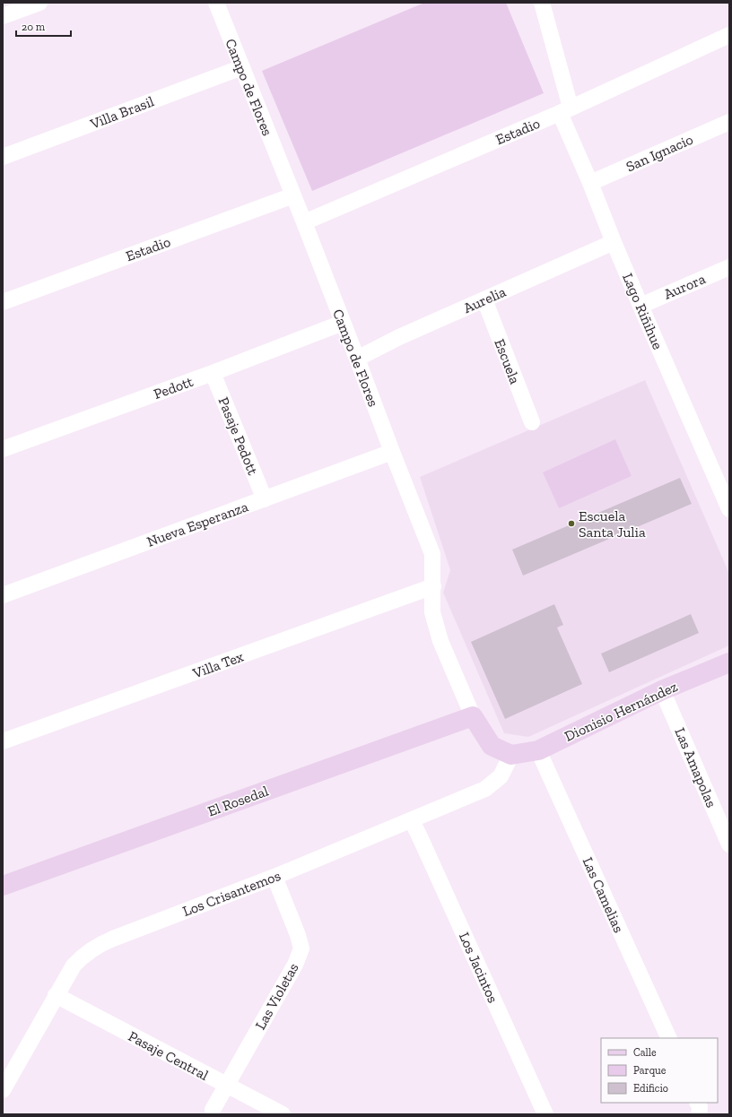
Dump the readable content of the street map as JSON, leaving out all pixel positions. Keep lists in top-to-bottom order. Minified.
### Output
{"streets":{"street":["Campo de Flores","Villa Brasil","Estadio","San Ignacio","Aurora","Aurelia","Lago Riñihue","Escuela","Pedott","Pasaje Pedott","Nueva Esperanza","Villa Tex","Dionisio Hernández","Las Amapolas","El Rosedal","Los Crisantemos","Las Camelias","Los Jacintos","Las Violetas","Pasaje Central"]},"crossings":[["Campo de Flores","Villa Brasil"],["Campo de Flores","Estadio"],["Campo de Flores","Aurelia"],["Campo de Flores","Pedott"],["Campo de Flores","Nueva Esperanza"],["Campo de Flores","Villa Tex"],["Campo de Flores","El Rosedal"],["Estadio","Lago Riñihue"],["San Ignacio","Lago Riñihue"],["Aurora","Lago Riñihue"],["Aurelia","Lago Riñihue"],["Aurelia","Escuela"],["Pedott","Pasaje Pedott"],["Pasaje Pedott","Nueva Esperanza"],["Dionisio Hernández","Las Amapolas"],["Dionisio Hernández","Los Crisantemos"],["Dionisio Hernández","Las Camelias"],["Los Crisantemos","Los Jacintos"],["Los Crisantemos","Las Violetas"],["Los Crisantemos","Pasaje Central"],["Las Violetas","Pasaje Central"]],"places":["Escuela Santa Julia"],"legend":["Calle","Parque","Edificio"],"scale_bar":"20 m"}
